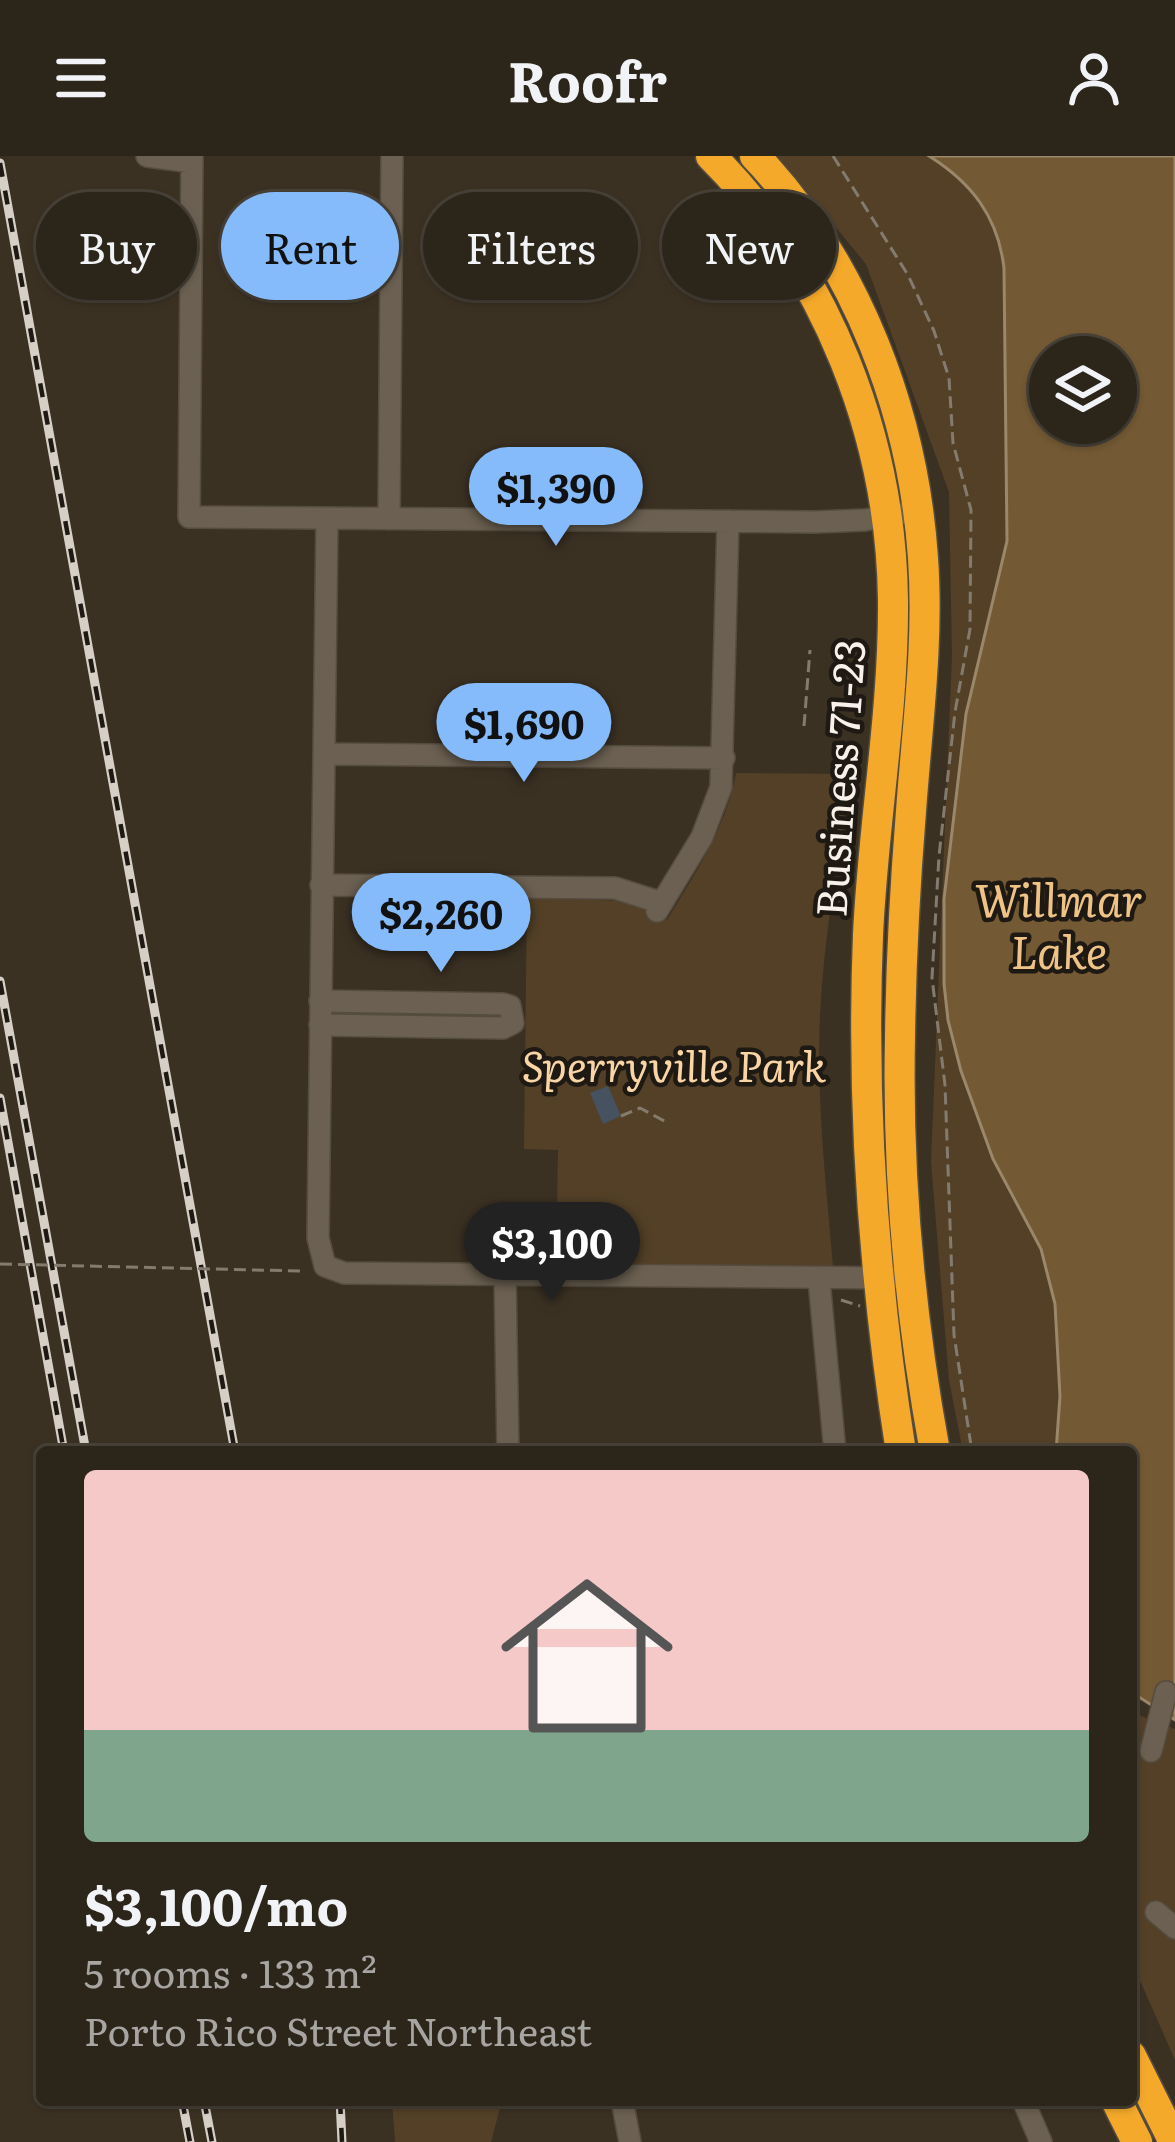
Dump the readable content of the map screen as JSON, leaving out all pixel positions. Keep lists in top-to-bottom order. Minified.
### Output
{"streets":{"highway":["Business 71-23"]},"water":["Willmar Lake"],"parks":["Sperryville Park"],"page":{"header":"Roofr","chip":["Buy","Rent","Filters","New"],"price":["$1,390","$1,690","$2,260","$3,100"],"list":[{"name":"$3,100/mo","note":"5 rooms · 133 m² · Porto Rico Street Northeast"}]}}
